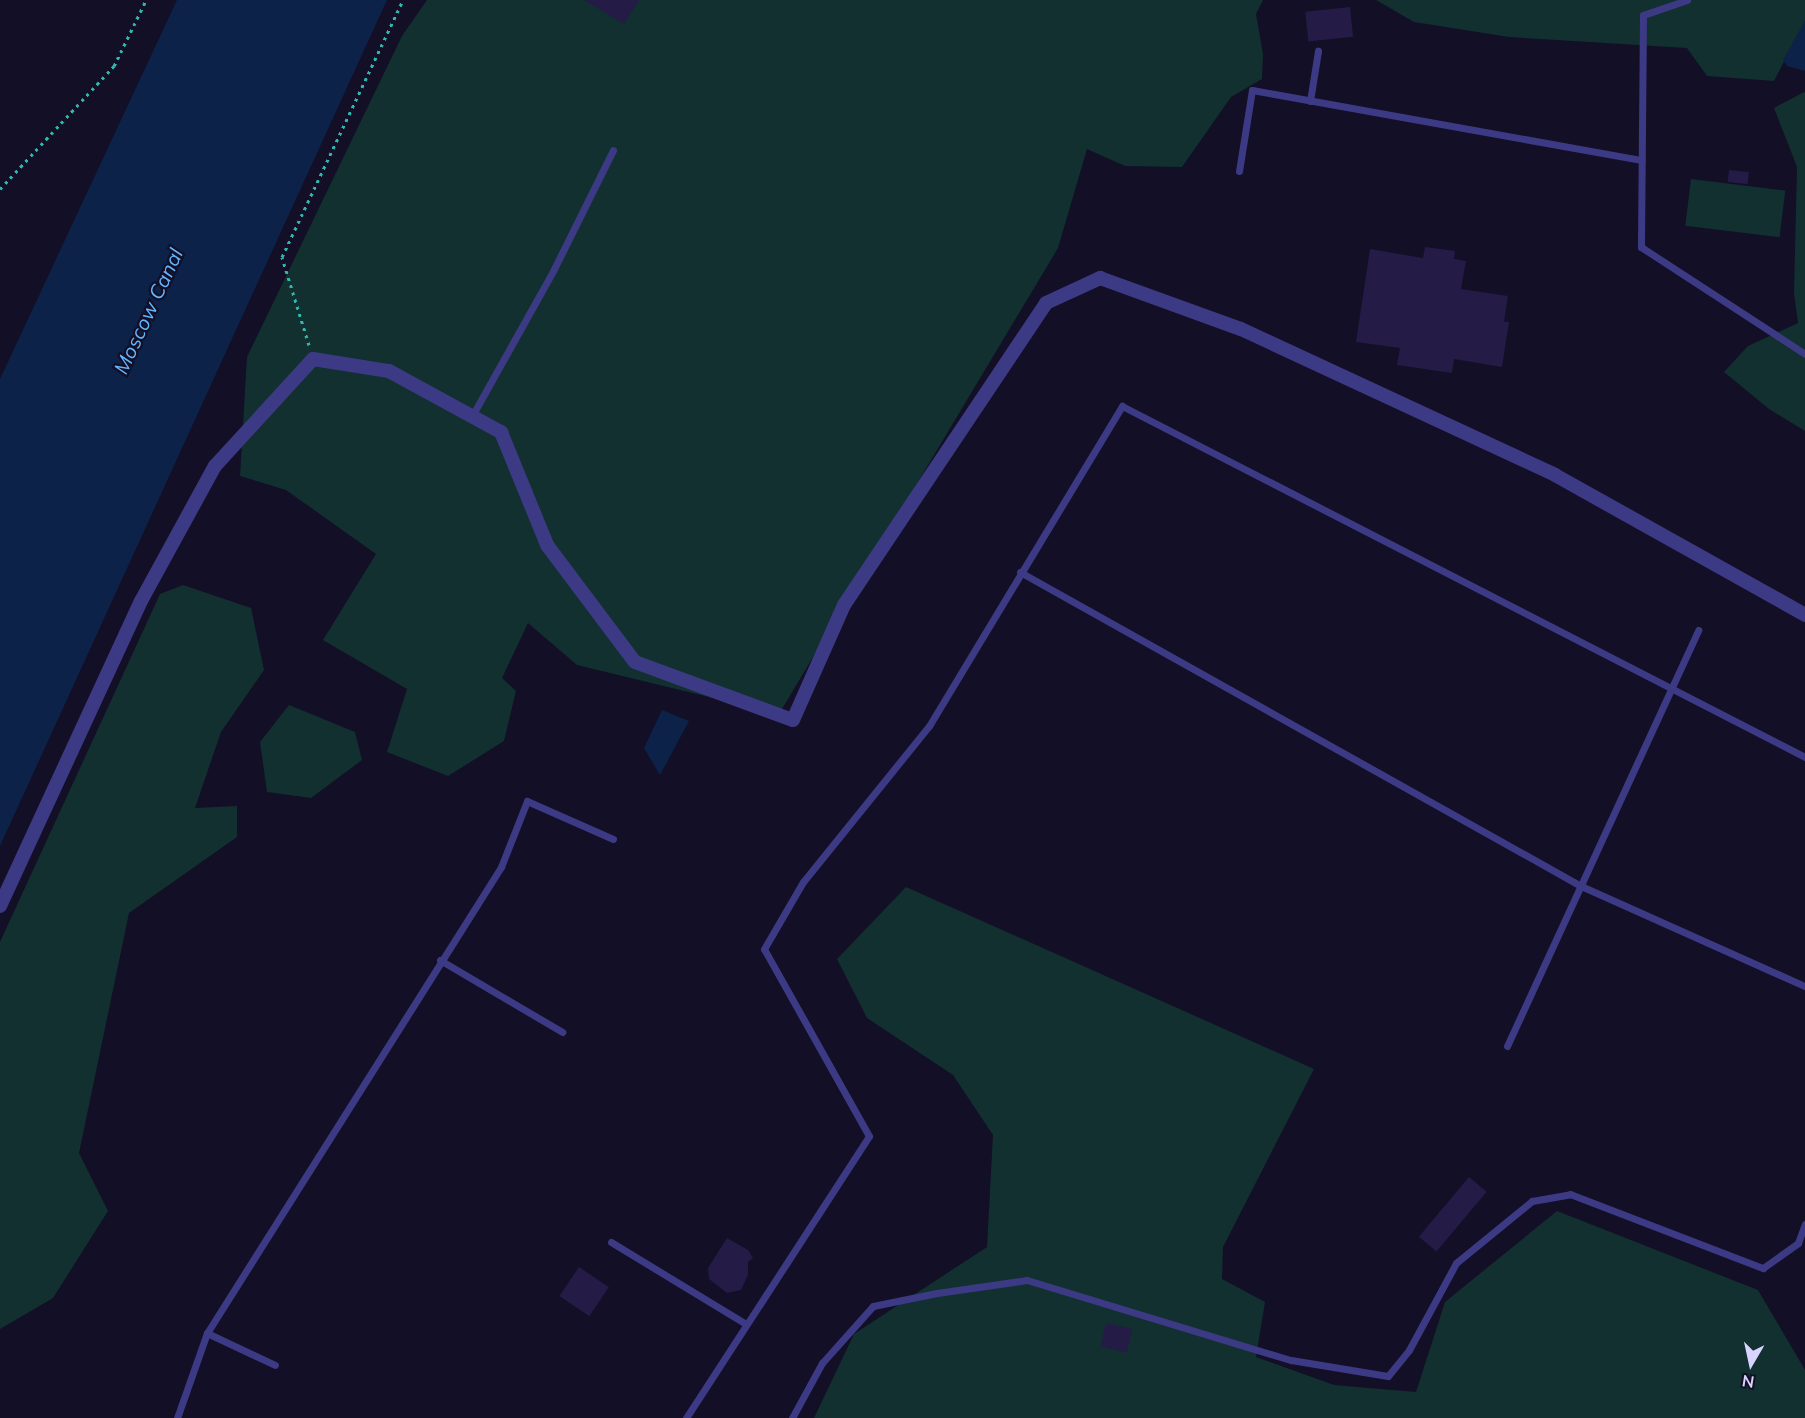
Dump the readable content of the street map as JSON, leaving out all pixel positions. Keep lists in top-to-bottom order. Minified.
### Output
{"water":["Moscow Canal"],"north":"bottom"}
